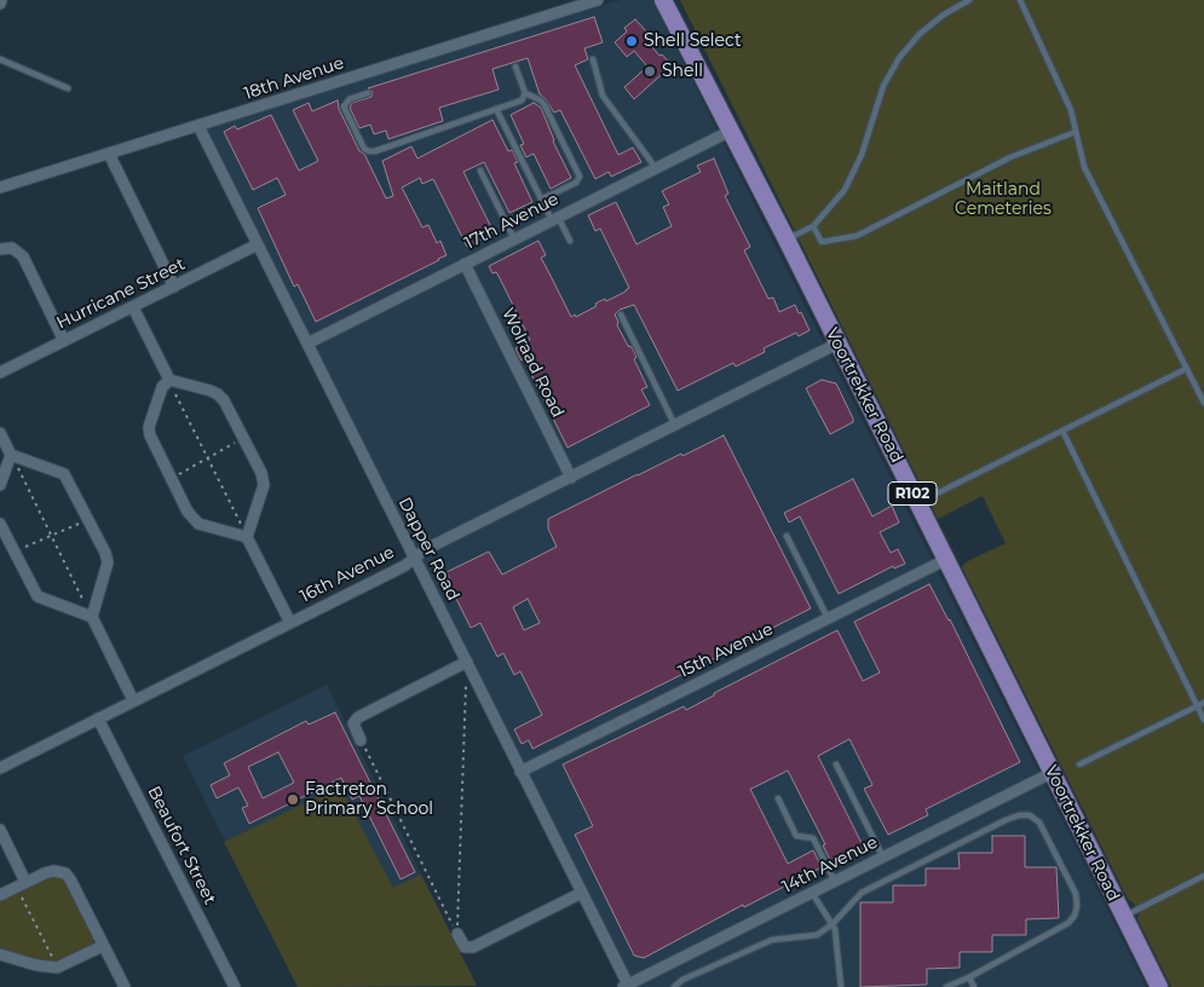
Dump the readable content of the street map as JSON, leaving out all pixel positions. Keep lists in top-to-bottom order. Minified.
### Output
{"streets":{"main road":["Voortrekker Road","R102"],"street":["18th Avenue","17th Avenue","Hurricane Street","Wolraad Road","Dapper Road","16th Avenue","15th Avenue","Beaufort Street","14th Avenue"]},"crossings":[["18th Avenue","Dapper Road"],["17th Avenue","Wolraad Road"],["17th Avenue","Voortrekker Road"],["17th Avenue","Dapper Road"],["Hurricane Street","Dapper Road"],["Wolraad Road","16th Avenue"],["Voortrekker Road","16th Avenue"],["Voortrekker Road","15th Avenue"],["Voortrekker Road","14th Avenue"],["Dapper Road","16th Avenue"],["Dapper Road","15th Avenue"],["Dapper Road","14th Avenue"],["16th Avenue","Beaufort Street"]],"parks":["Maitland Cemeteries"],"places":["Shell Select","Shell","Factreton Primary School"]}
